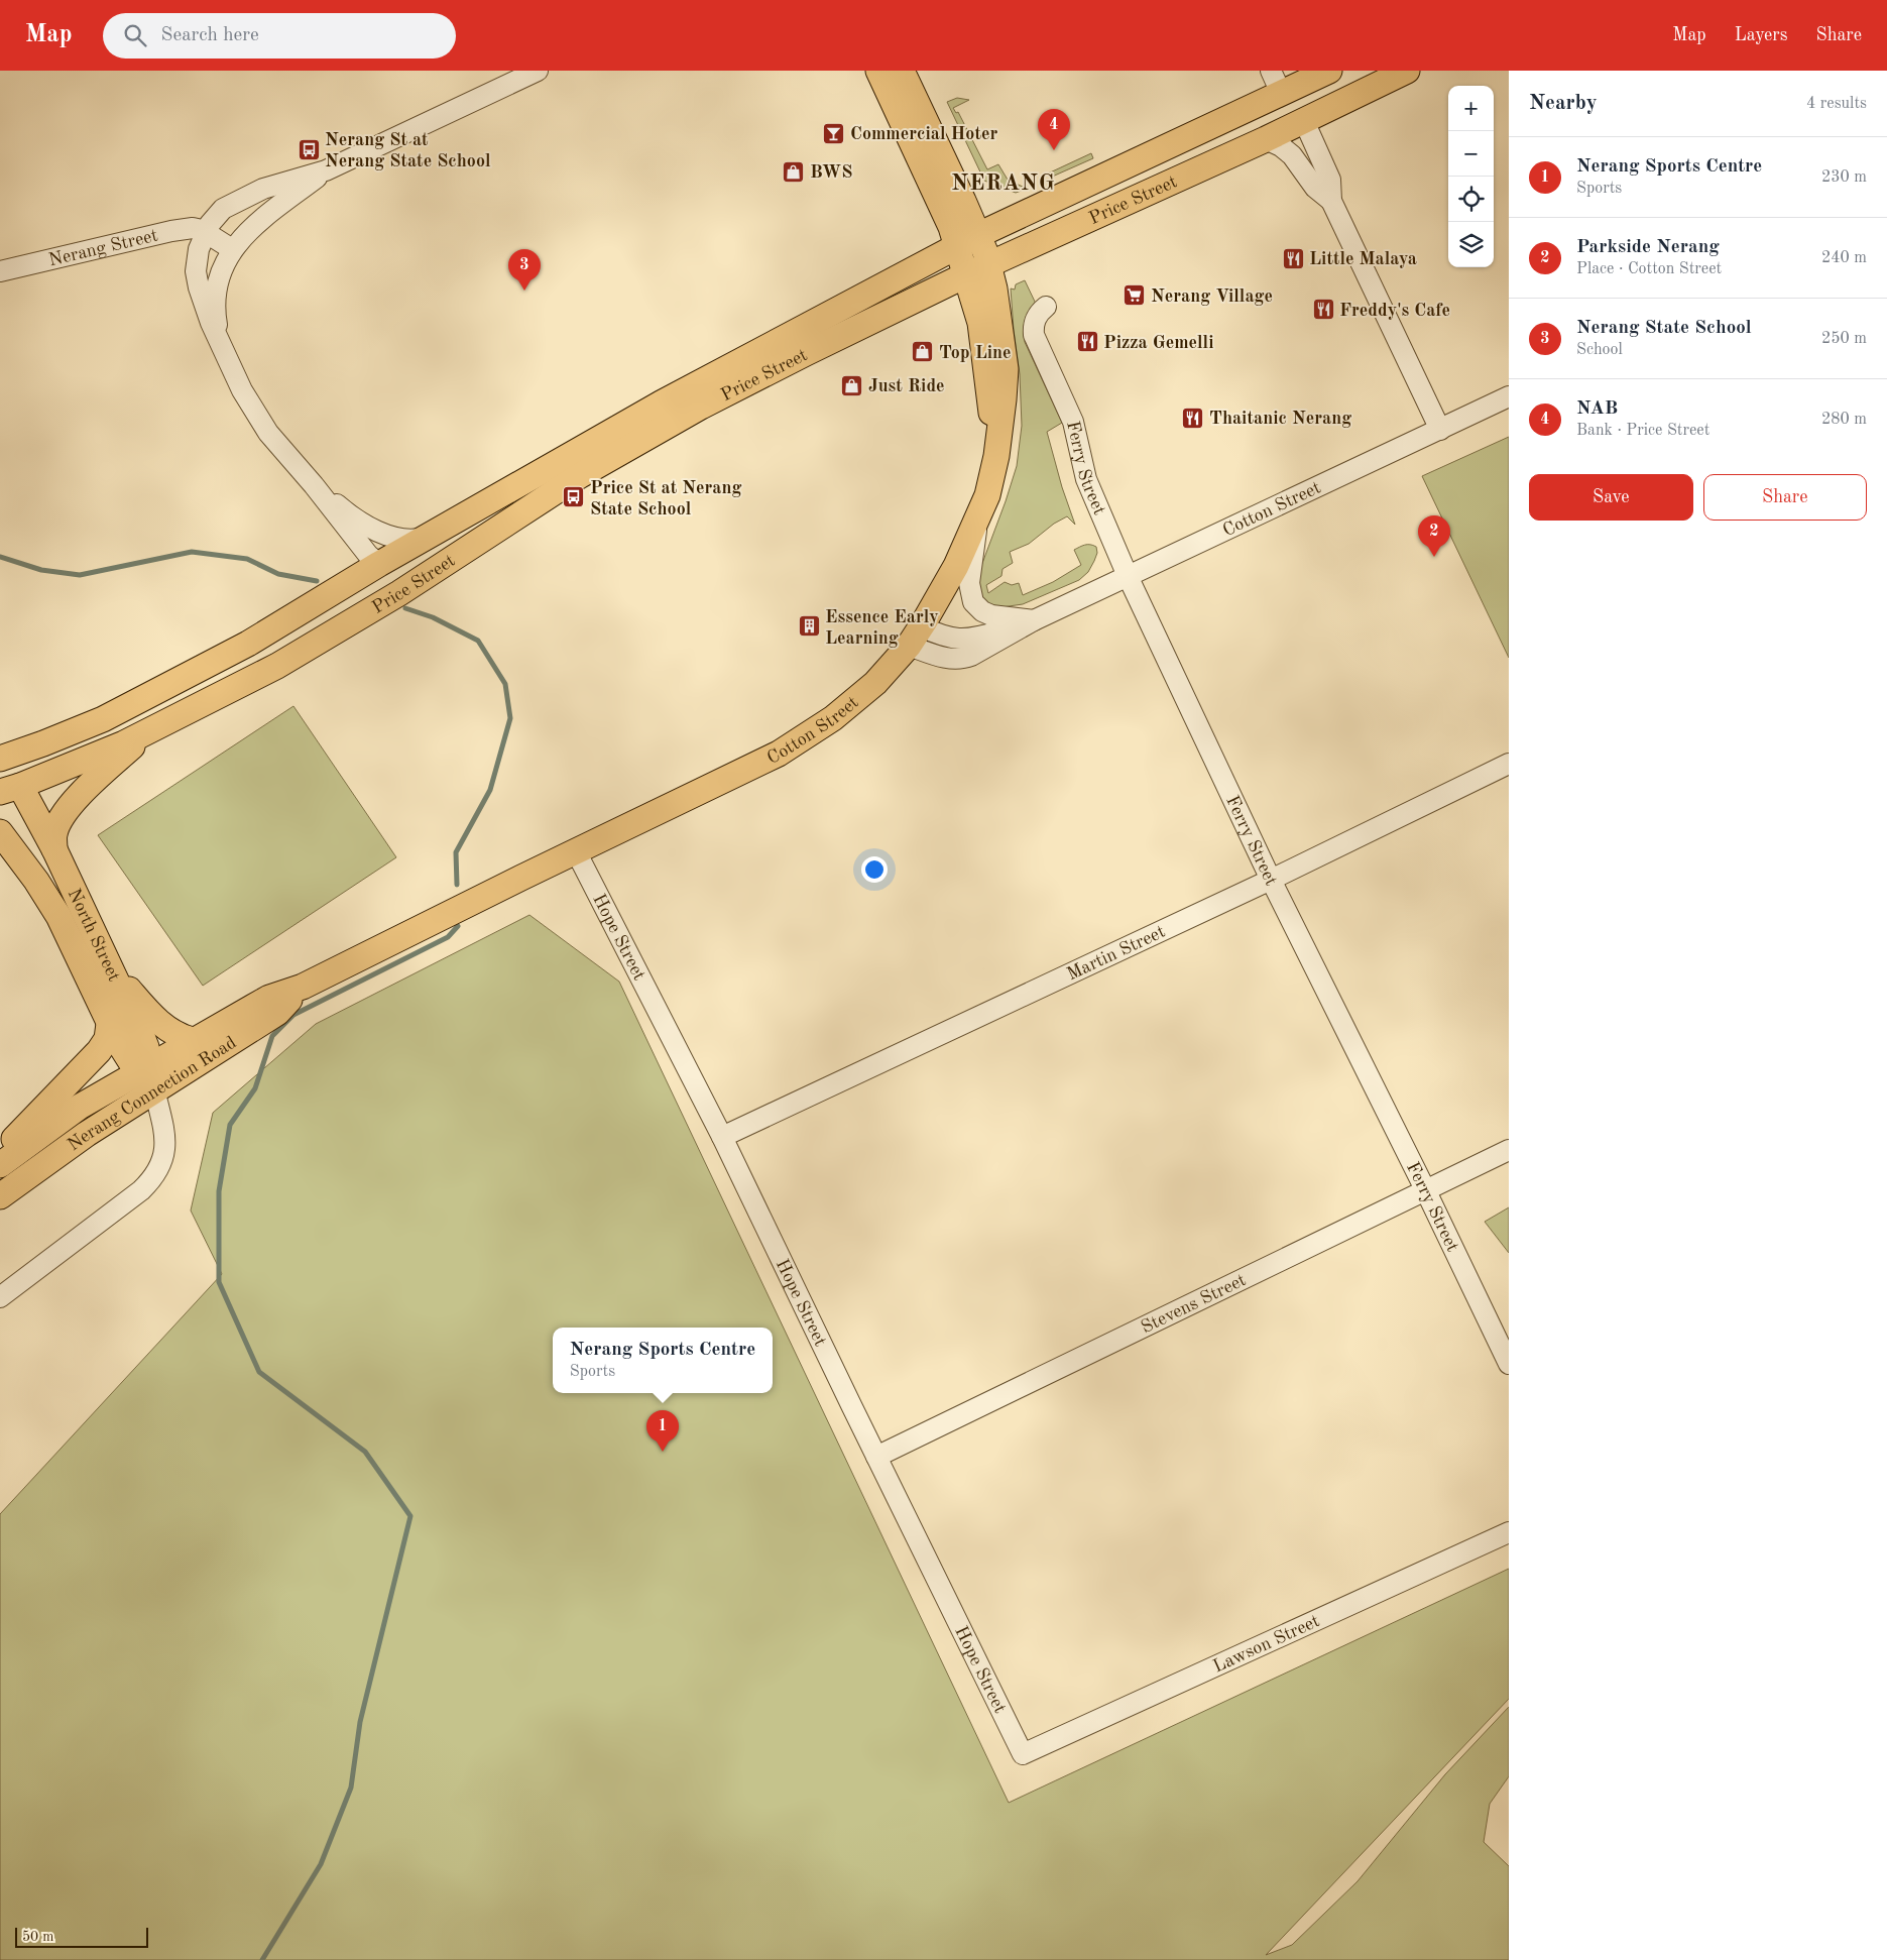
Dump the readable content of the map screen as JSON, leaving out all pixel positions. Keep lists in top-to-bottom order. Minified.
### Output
{"streets":{"main road":["Price Street","Cotton Street","North Street","Nerang Connection Road"],"street":["Nerang Street","Ferry Street","Hope Street","Martin Street","Stevens Street","Lawson Street"]},"crossings":[["Ferry Street","Cotton Street"],["Ferry Street","Martin Street"],["Ferry Street","Stevens Street"],["Cotton Street","Hope Street"],["Cotton Street","Nerang Connection Road"],["North Street","Nerang Connection Road"],["Hope Street","Martin Street"],["Hope Street","Nerang Connection Road"],["Hope Street","Stevens Street"],["Hope Street","Lawson Street"]],"districts":["NERANG"],"places":{"bar":["Commercial Hoter"],"bus stop":["Nerang St at Nerang State School","Price St at Nerang State School"],"shop":["BWS","Top Line","Just Ride"],"restaurant":["Little Malaya","Freddy's Cafe","Pizza Gemelli","Thaitanic Nerang"],"supermarket":["Nerang Village"],"building":["Essence Early Learning"]},"scale_bar":"50 m","page":{"header":"Map","search":"Search here","nav":["Map","Layers","Share"],"heading":["Nearby","4 results"],"map_buttons":["+","−"],"pins":["4","3","2","1"],"list":[{"mark":"1","name":"Nerang Sports Centre","note":"Sports","value":"230 m"},{"mark":"2","name":"Parkside Nerang","note":"Place · Cotton Street","value":"240 m"},{"mark":"3","name":"Nerang State School","note":"School","value":"250 m"},{"mark":"4","name":"NAB","note":"Bank · Price Street","value":"280 m"}],"buttons":["Save","Share"],"popup":["Nerang Sports Centre","Sports"],"scale":"50 m"}}
